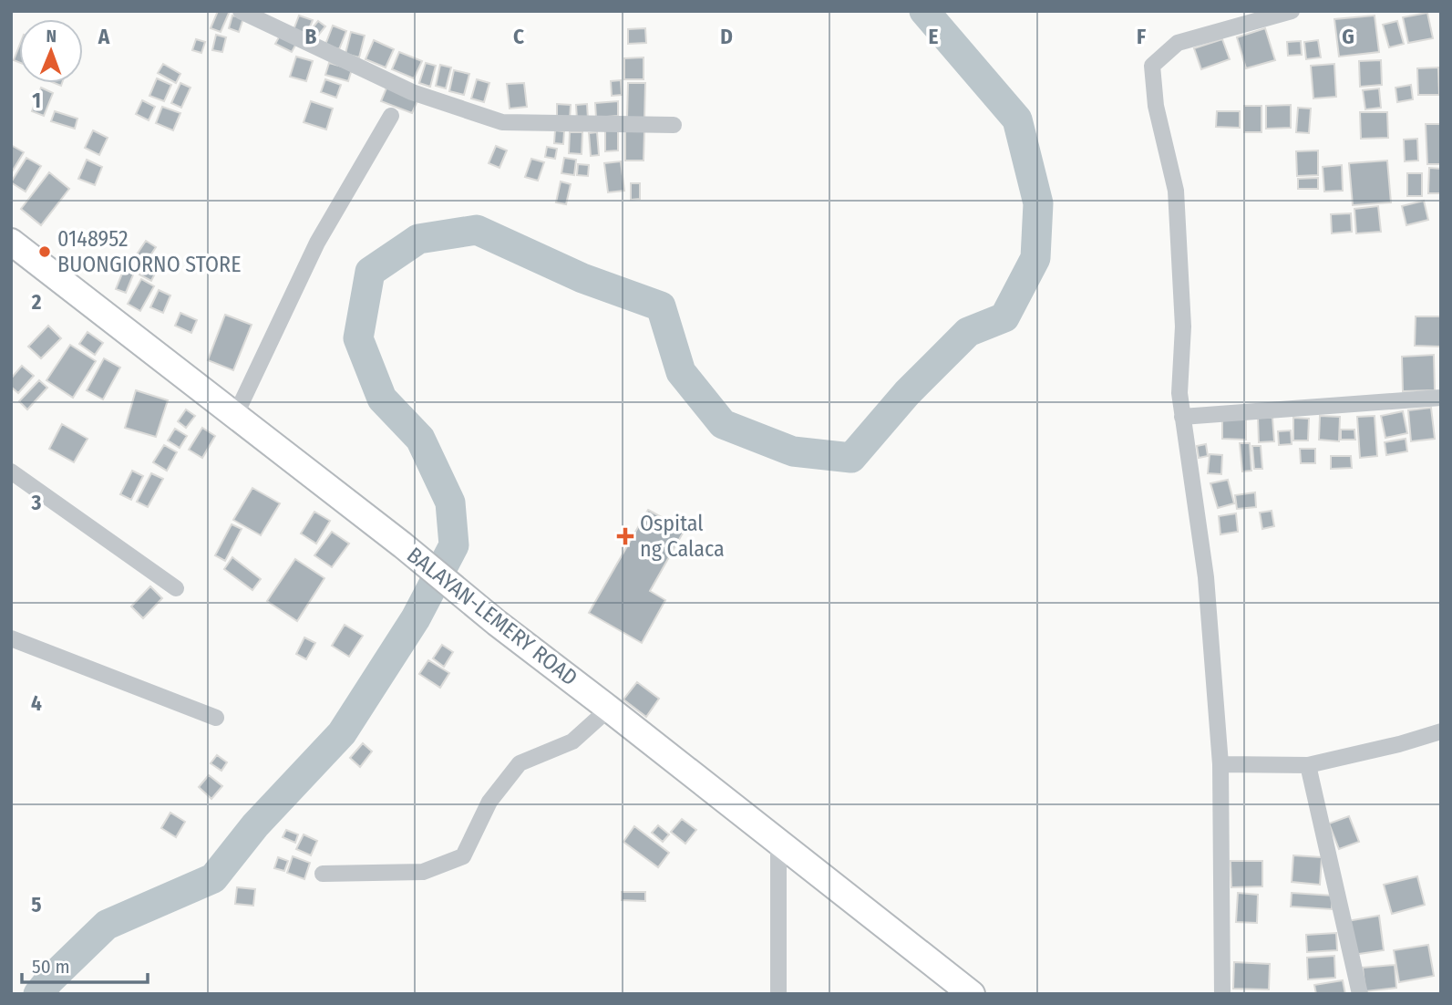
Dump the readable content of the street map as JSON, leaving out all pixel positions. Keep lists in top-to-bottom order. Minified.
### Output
{"streets":{"main road":["BALAYAN-LEMERY ROAD"]},"places":{"other":["0148952 BUONGIORNO STORE"],"health":["Ospital ng Calaca"]},"scale_bar":"50 m","north":"top","grid":{"columns":["A","B","C","D","E","F","G"],"rows":["1","2","3","4","5"]}}
